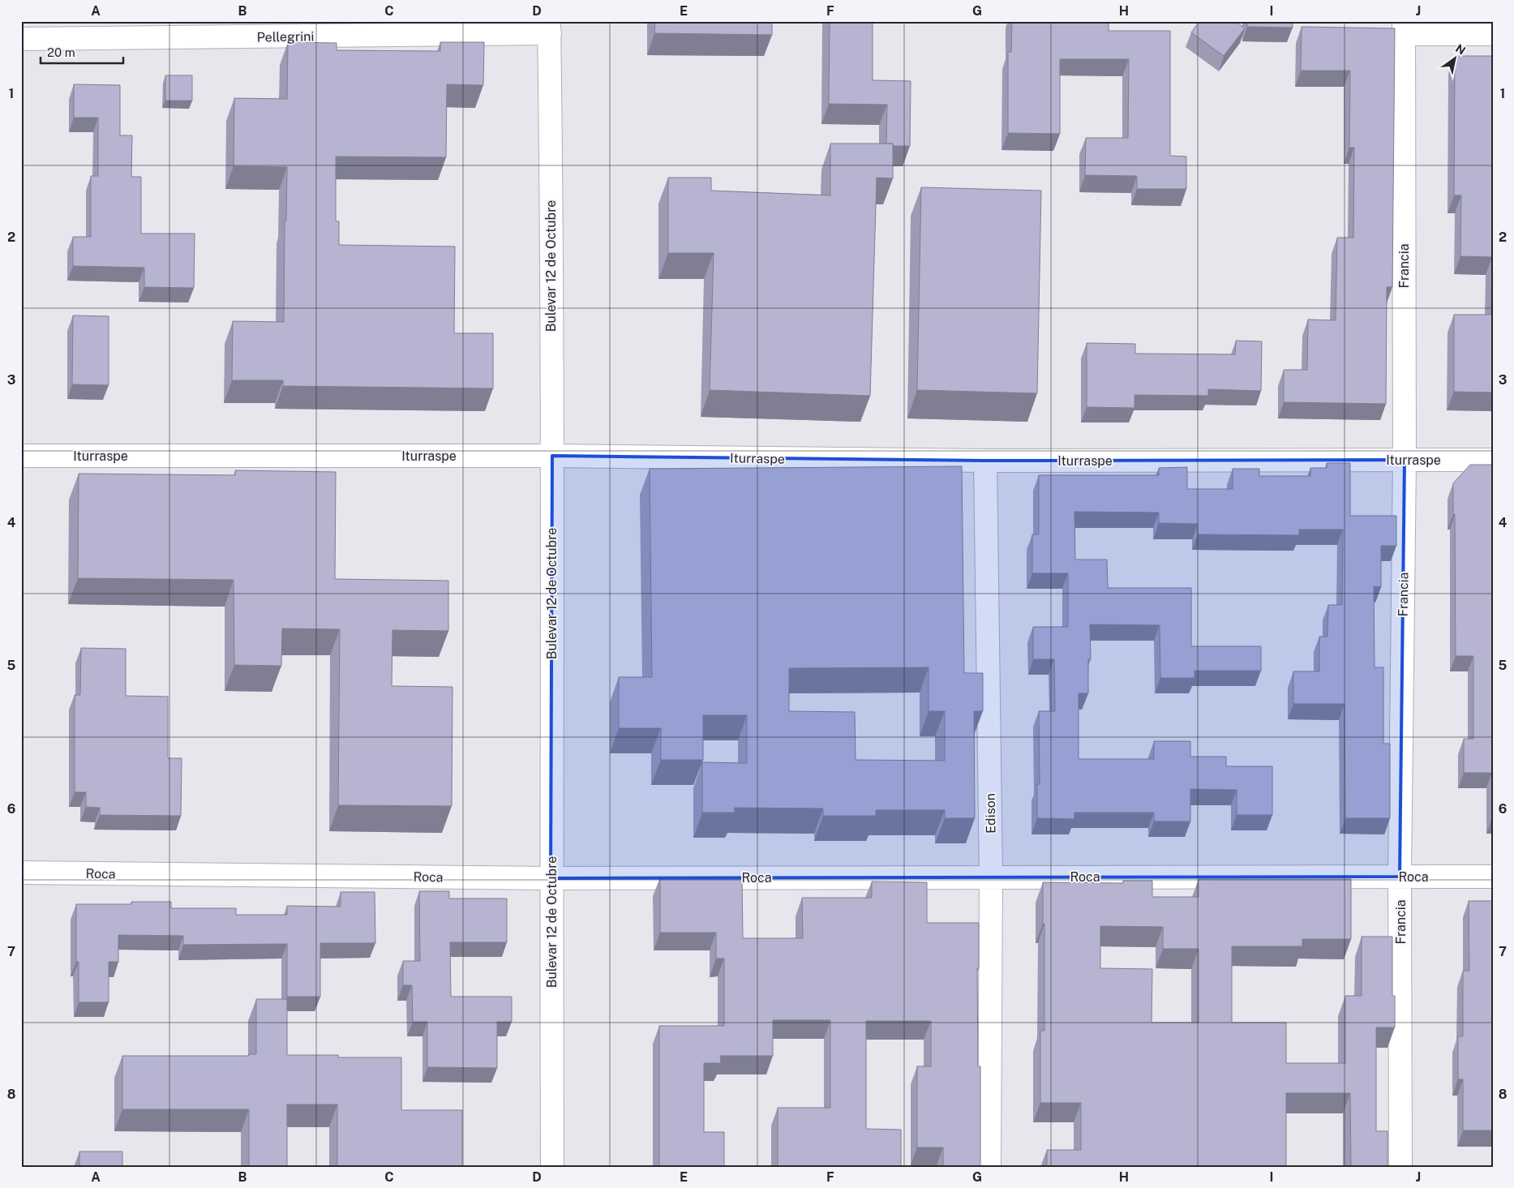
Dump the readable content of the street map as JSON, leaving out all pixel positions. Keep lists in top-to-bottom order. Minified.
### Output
{"streets":{"main road":["Pellegrini","Bulevar 12 de Octubre","Francia","Iturraspe","Edison","Roca"]},"crossings":[["Pellegrini","Bulevar 12 de Octubre"],["Bulevar 12 de Octubre","Iturraspe"],["Bulevar 12 de Octubre","Roca"],["Francia","Iturraspe"],["Francia","Roca"],["Iturraspe","Edison"],["Edison","Roca"]],"scale_bar":"20 m","north":"top right","grid":{"columns":["A","B","C","D","E","F","G","H","I","J"],"rows":["1","2","3","4","5","6","7","8"]}}
